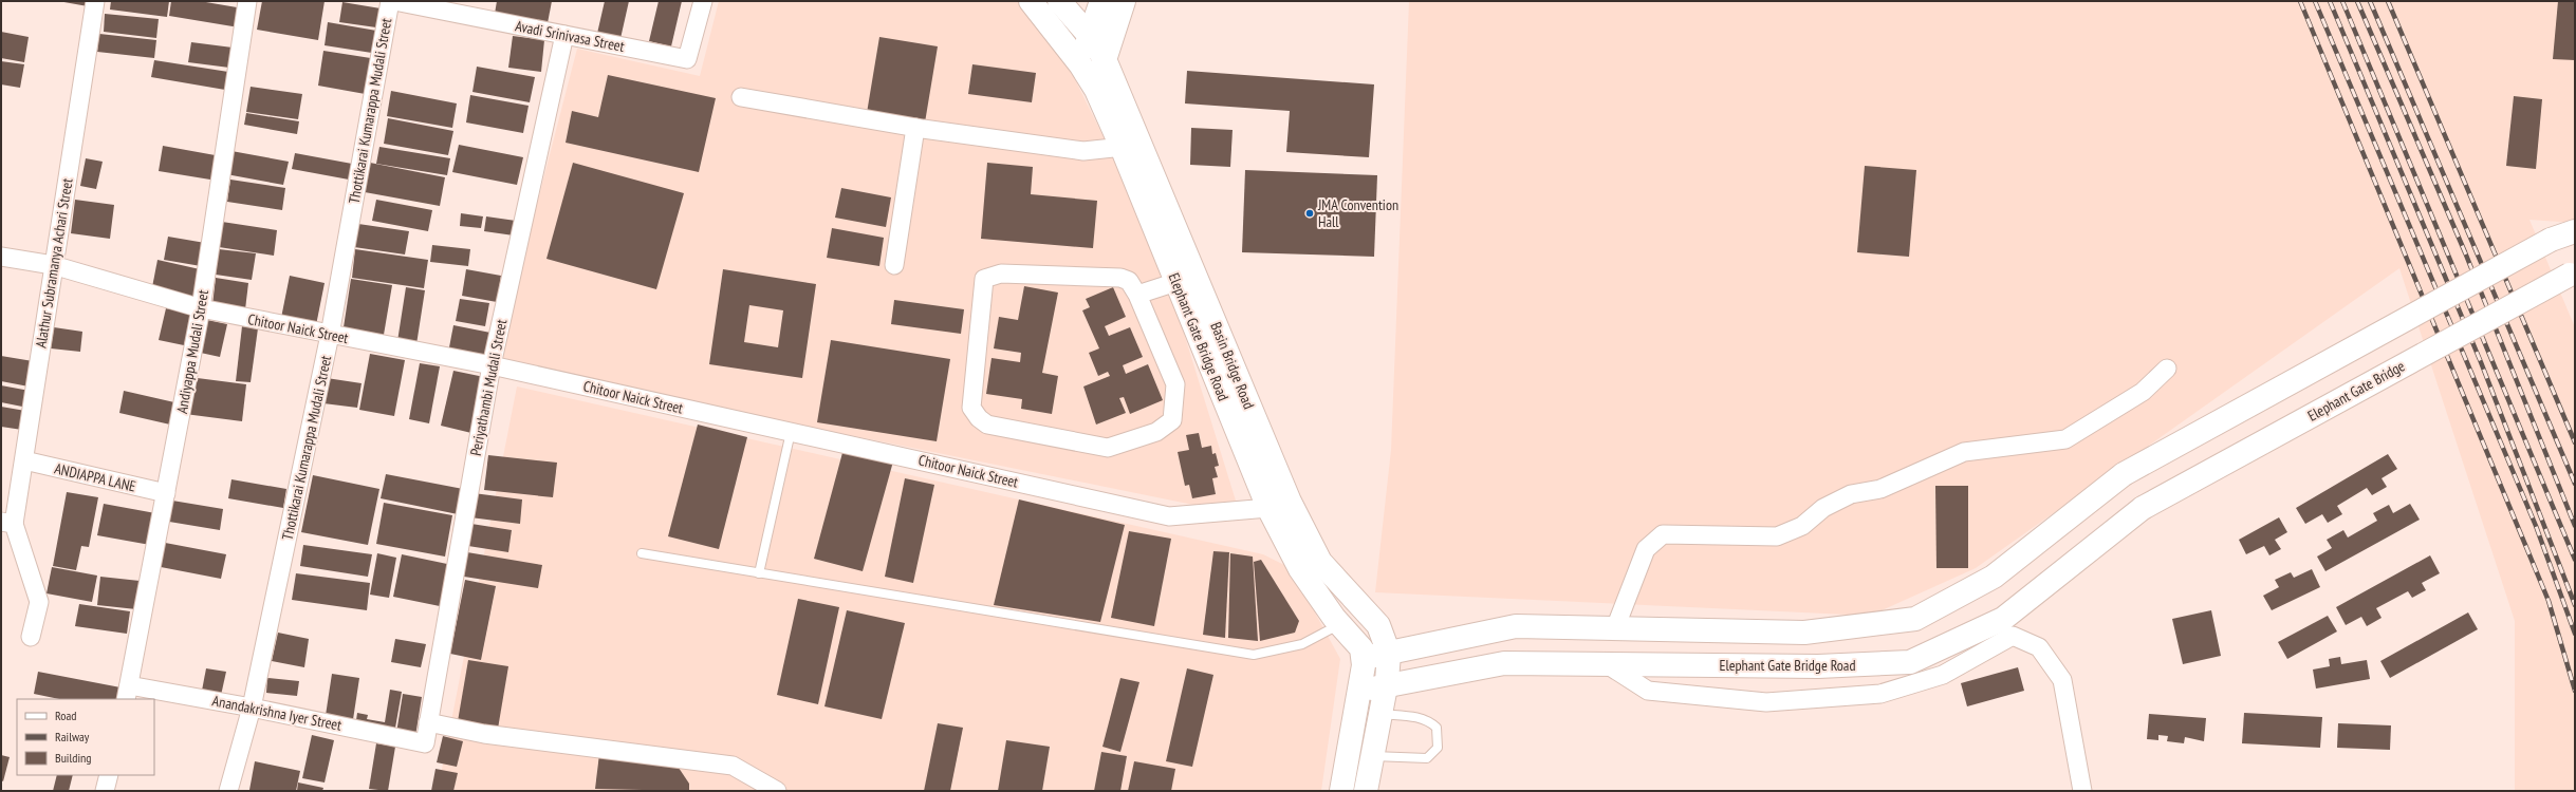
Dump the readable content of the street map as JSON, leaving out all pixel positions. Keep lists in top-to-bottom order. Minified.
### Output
{"streets":{"main road":["Elephant Gate Bridge Road","Basin Bridge Road","Elephant Gate Bridge"],"street":["Avadi Srinivasa Street","Thottikarai Kumarappa Mudali Street","Alathur Subramanya Achari Street","Chitoor Naick Street","Andiyappa Mudali Street","Periyathambi Mudali Street","ANDIAPPA LANE","Anandakrishna Iyer Street"]},"crossings":[["Avadi Srinivasa Street","Periyathambi Mudali Street"],["Thottikarai Kumarappa Mudali Street","Chitoor Naick Street"],["Thottikarai Kumarappa Mudali Street","Anandakrishna Iyer Street"],["Alathur Subramanya Achari Street","Chitoor Naick Street"],["Alathur Subramanya Achari Street","ANDIAPPA LANE"],["Chitoor Naick Street","Elephant Gate Bridge Road"],["Chitoor Naick Street","Andiyappa Mudali Street"],["Chitoor Naick Street","Periyathambi Mudali Street"],["Elephant Gate Bridge Road","Basin Bridge Road"],["Elephant Gate Bridge Road","Elephant Gate Bridge"],["Andiyappa Mudali Street","ANDIAPPA LANE"],["Andiyappa Mudali Street","Anandakrishna Iyer Street"],["Periyathambi Mudali Street","Anandakrishna Iyer Street"]],"places":["JMA Convention Hall"],"legend":["Road","Railway","Building"]}
